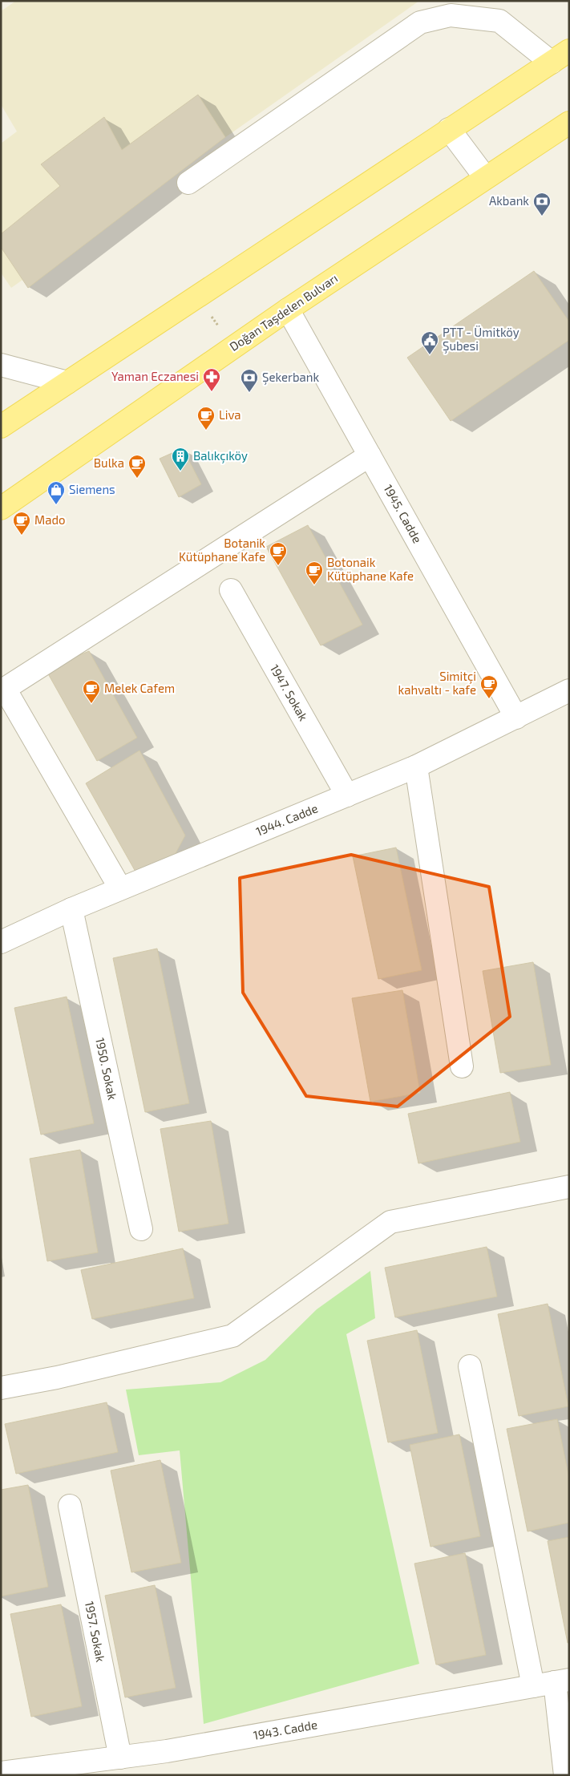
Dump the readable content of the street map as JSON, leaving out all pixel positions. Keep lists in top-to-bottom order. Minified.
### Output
{"streets":{"main road":["Doğan Taşdelen Bulvarı"],"street":["1945. Cadde","1947. Sokak","1944. Cadde","1950. Sokak","1957. Sokak","1943. Cadde"]},"crossings":[["Doğan Taşdelen Bulvarı","1945. Cadde"],["1945. Cadde","1944. Cadde"],["1947. Sokak","1944. Cadde"],["1944. Cadde","1950. Sokak"],["1957. Sokak","1943. Cadde"]],"places":{"bank":["Akbank","Şekerbank"],"public building":["PTT - Ümitköy Şubesi"],"pharmacy":["Yaman Eczanesi"],"cafe":["Liva","Bulka","Mado","Botanik Kütüphane Kafe","Botonaik Kütüphane Kafe","Simitçi kahvaltı - kafe","Melek Cafem"],"building":["Balıkçıköy"],"shop":["Siemens"]}}
